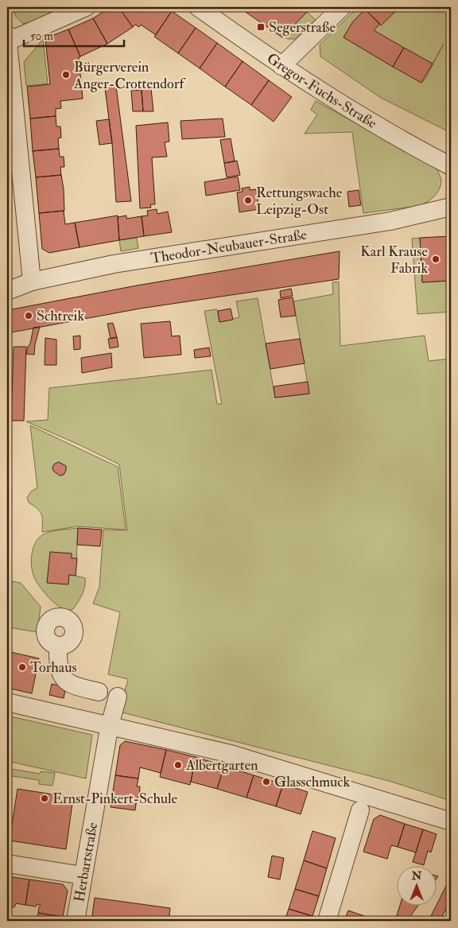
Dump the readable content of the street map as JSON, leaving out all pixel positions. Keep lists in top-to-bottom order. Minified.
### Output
{"streets":{"street":["Gregor-Fuchs-Straße","Theodor-Neubauer-Straße","Herbartstraße"]},"places":{"transit":["Segerstraße"],"other":["Bürgerverein Anger-Crottendorf","Rettungswache Leipzig-Ost","Karl Krause Fabrik","Schtreik","Torhaus","Albertgarten","Glasschmuck","Ernst-Pinkert-Schule"]},"scale_bar":"50 m","north":"top"}
